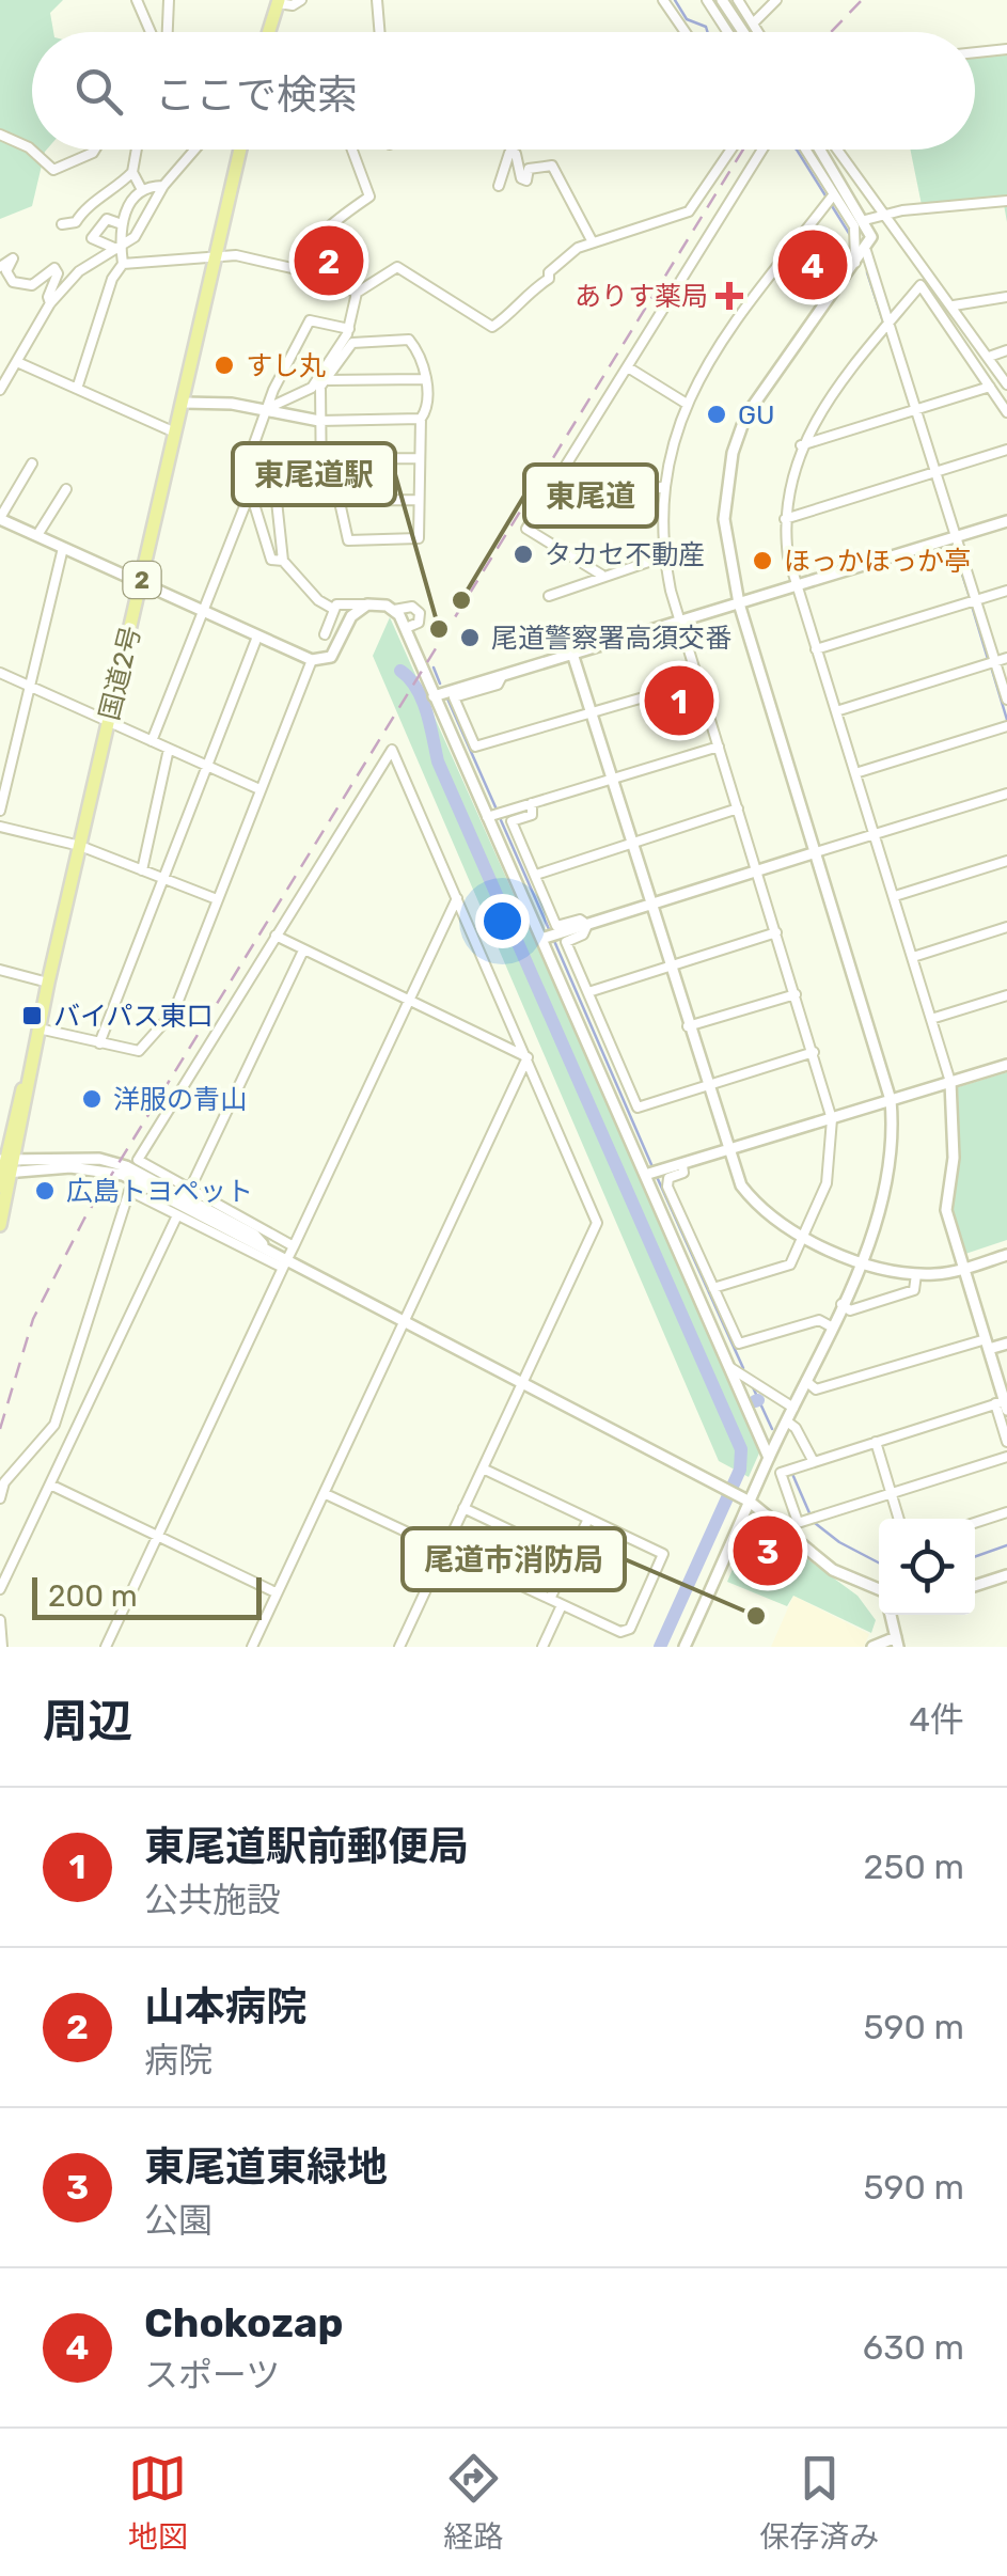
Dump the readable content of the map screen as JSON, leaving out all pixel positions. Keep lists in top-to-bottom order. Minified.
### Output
{"streets":{"highway":["2","国道2号"]},"places":{"health":["ありす薬局"],"other":["すし丸","GU","タカセ不動産","ほっかほっか亭","東尾道","東尾道駅","尾道警察署高須交番","洋服の青山","広島トヨペット","尾道市消防局"],"transit":["バイパス東口"]},"scale_bar":"200 m","page":{"search":"ここで検索","pins":["2","4","1","3"],"scale":"200 m","heading":["周辺","4件"],"list":[{"mark":"1","name":"東尾道駅前郵便局","note":"公共施設","value":"250 m"},{"mark":"2","name":"山本病院","note":"病院","value":"590 m"},{"mark":"3","name":"東尾道東緑地","note":"公園","value":"590 m"},{"mark":"4","name":"Chokozap","note":"スポーツ","value":"630 m"}],"nav":["地図","経路","保存済み"]}}
